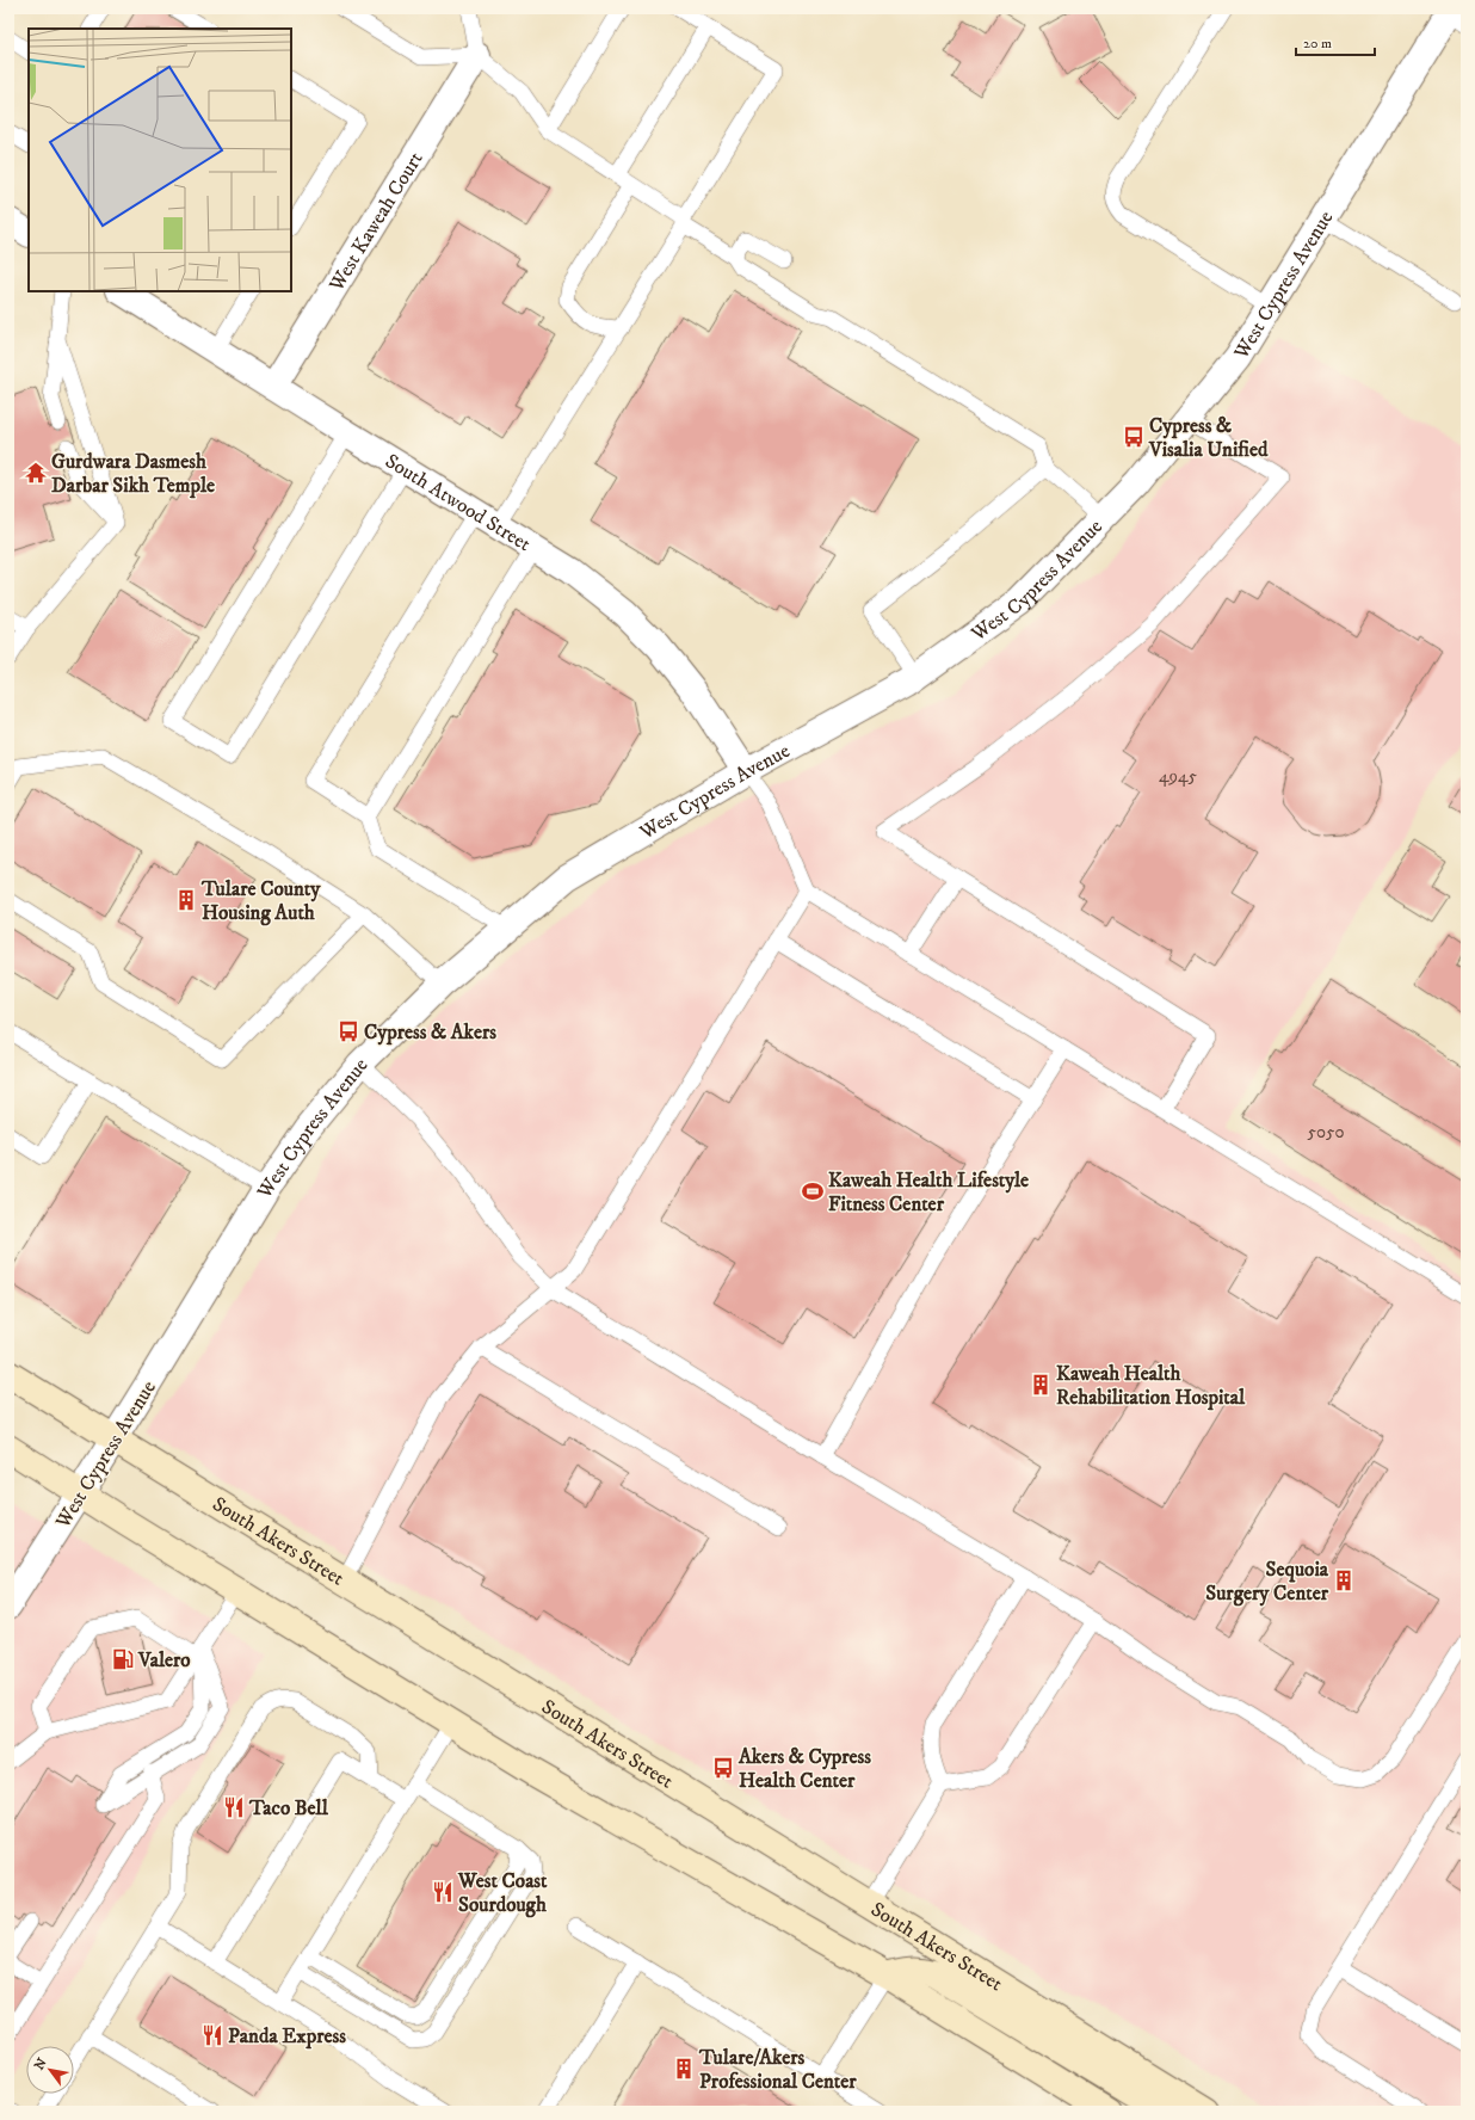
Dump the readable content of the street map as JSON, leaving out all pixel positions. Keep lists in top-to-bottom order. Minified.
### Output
{"streets":{"main road":["South Akers Street"],"street":["West Kaweah Court","West Cypress Avenue","South Atwood Street"]},"crossings":[["West Kaweah Court","South Atwood Street"],["West Cypress Avenue","South Atwood Street"],["West Cypress Avenue","South Akers Street"]],"places":{"bus stop":["Cypress & Visalia Unified","Cypress & Akers","Akers & Cypress Health Center"],"temple":["Gurdwara Dasmesh Darbar Sikh Temple"],"building":["Tulare County Housing Auth","Kaweah Health Rehabilitation Hospital","Sequoia Surgery Center","Tulare/Akers Professional Center"],"sports":["Kaweah Health Lifestyle Fitness Center"],"fuel station":["Valero"],"restaurant":["Taco Bell","West Coast Sourdough","Panda Express"]},"house_numbers":["4945","5050"],"scale_bar":"20 m","north":"top left"}
